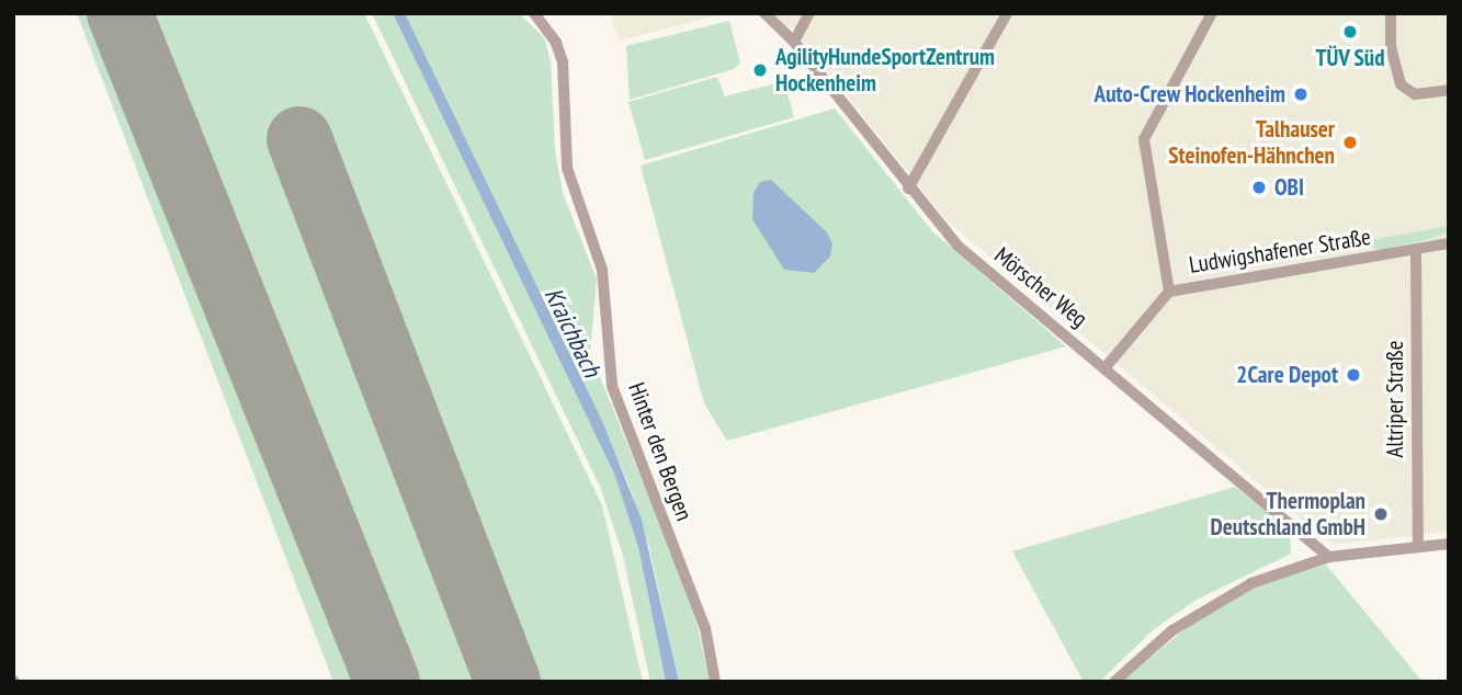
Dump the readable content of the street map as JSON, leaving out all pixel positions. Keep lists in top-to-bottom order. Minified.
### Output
{"streets":{"street":["Ludwigshafener Straße","Mörscher Weg","Altriper Straße","Hinter den Bergen"]},"crossings":[["Ludwigshafener Straße","Mörscher Weg"],["Ludwigshafener Straße","Altriper Straße"]],"water":["Kraichbach"],"places":["TÜV Süd","AgilityHundeSportZentrum Hockenheim","Auto-Crew Hockenheim","Talhauser Steinofen-Hähnchen","OBI","2Care Depot","Thermoplan Deutschland GmbH"]}
